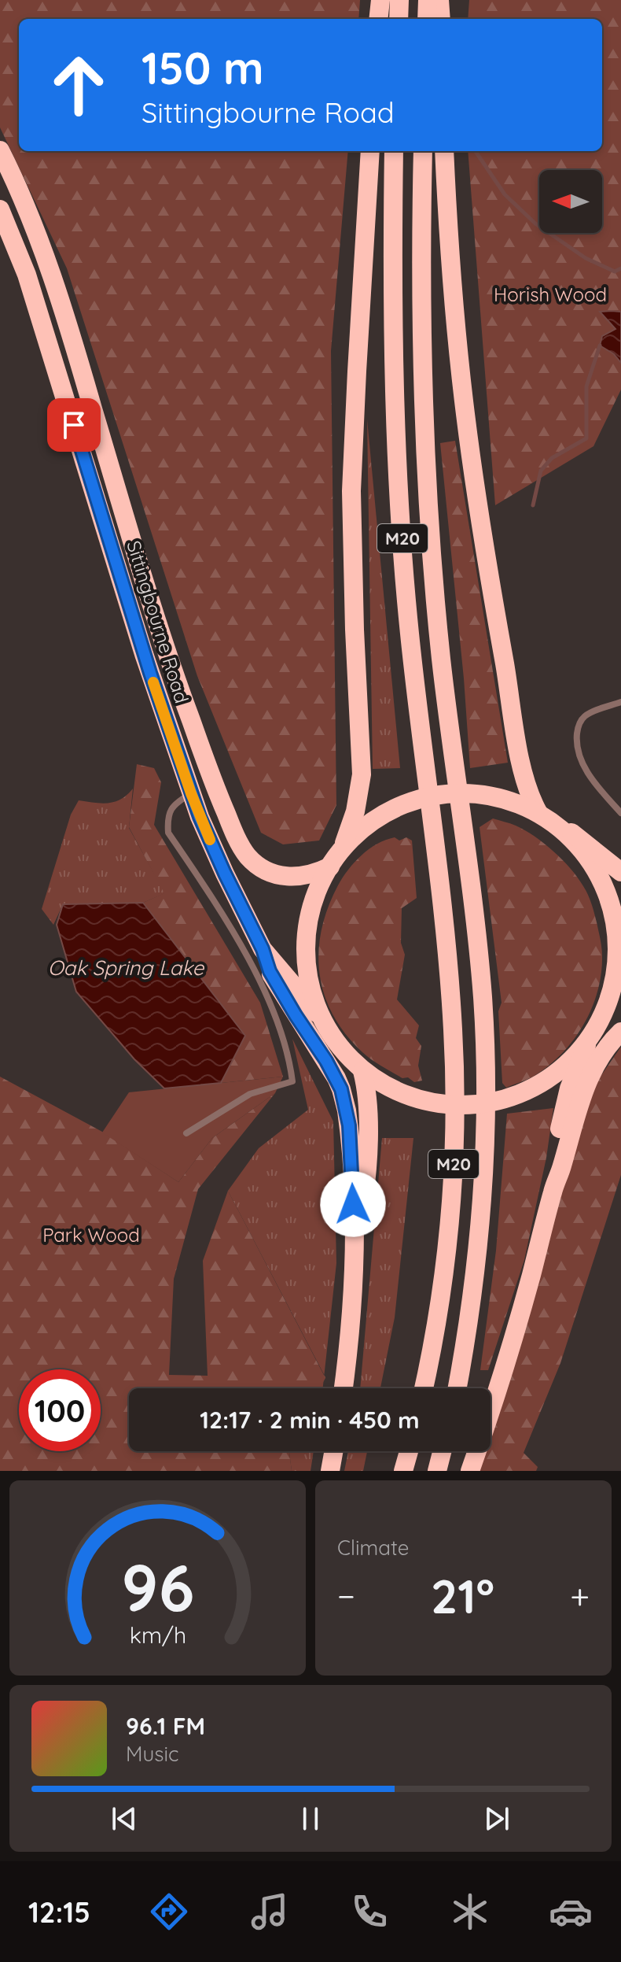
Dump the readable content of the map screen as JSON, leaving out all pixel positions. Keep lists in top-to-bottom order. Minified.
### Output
{"streets":{"highway":["M20","Sittingbourne Road"]},"crossings":[["M20","Sittingbourne Road"]],"water":["Oak Spring Lake"],"parks":["Horish Wood","Park Wood"],"north":"left","page":{"turn":["150 m","Sittingbourne Road"],"limit":"100","trip":"12:17 · 2 min · 450 m","tile":"Climate","heat":["−","21°","+"],"song":["96.1 FM","Music"],"tabs":"12:15","gauge":["96","km/h"]}}
